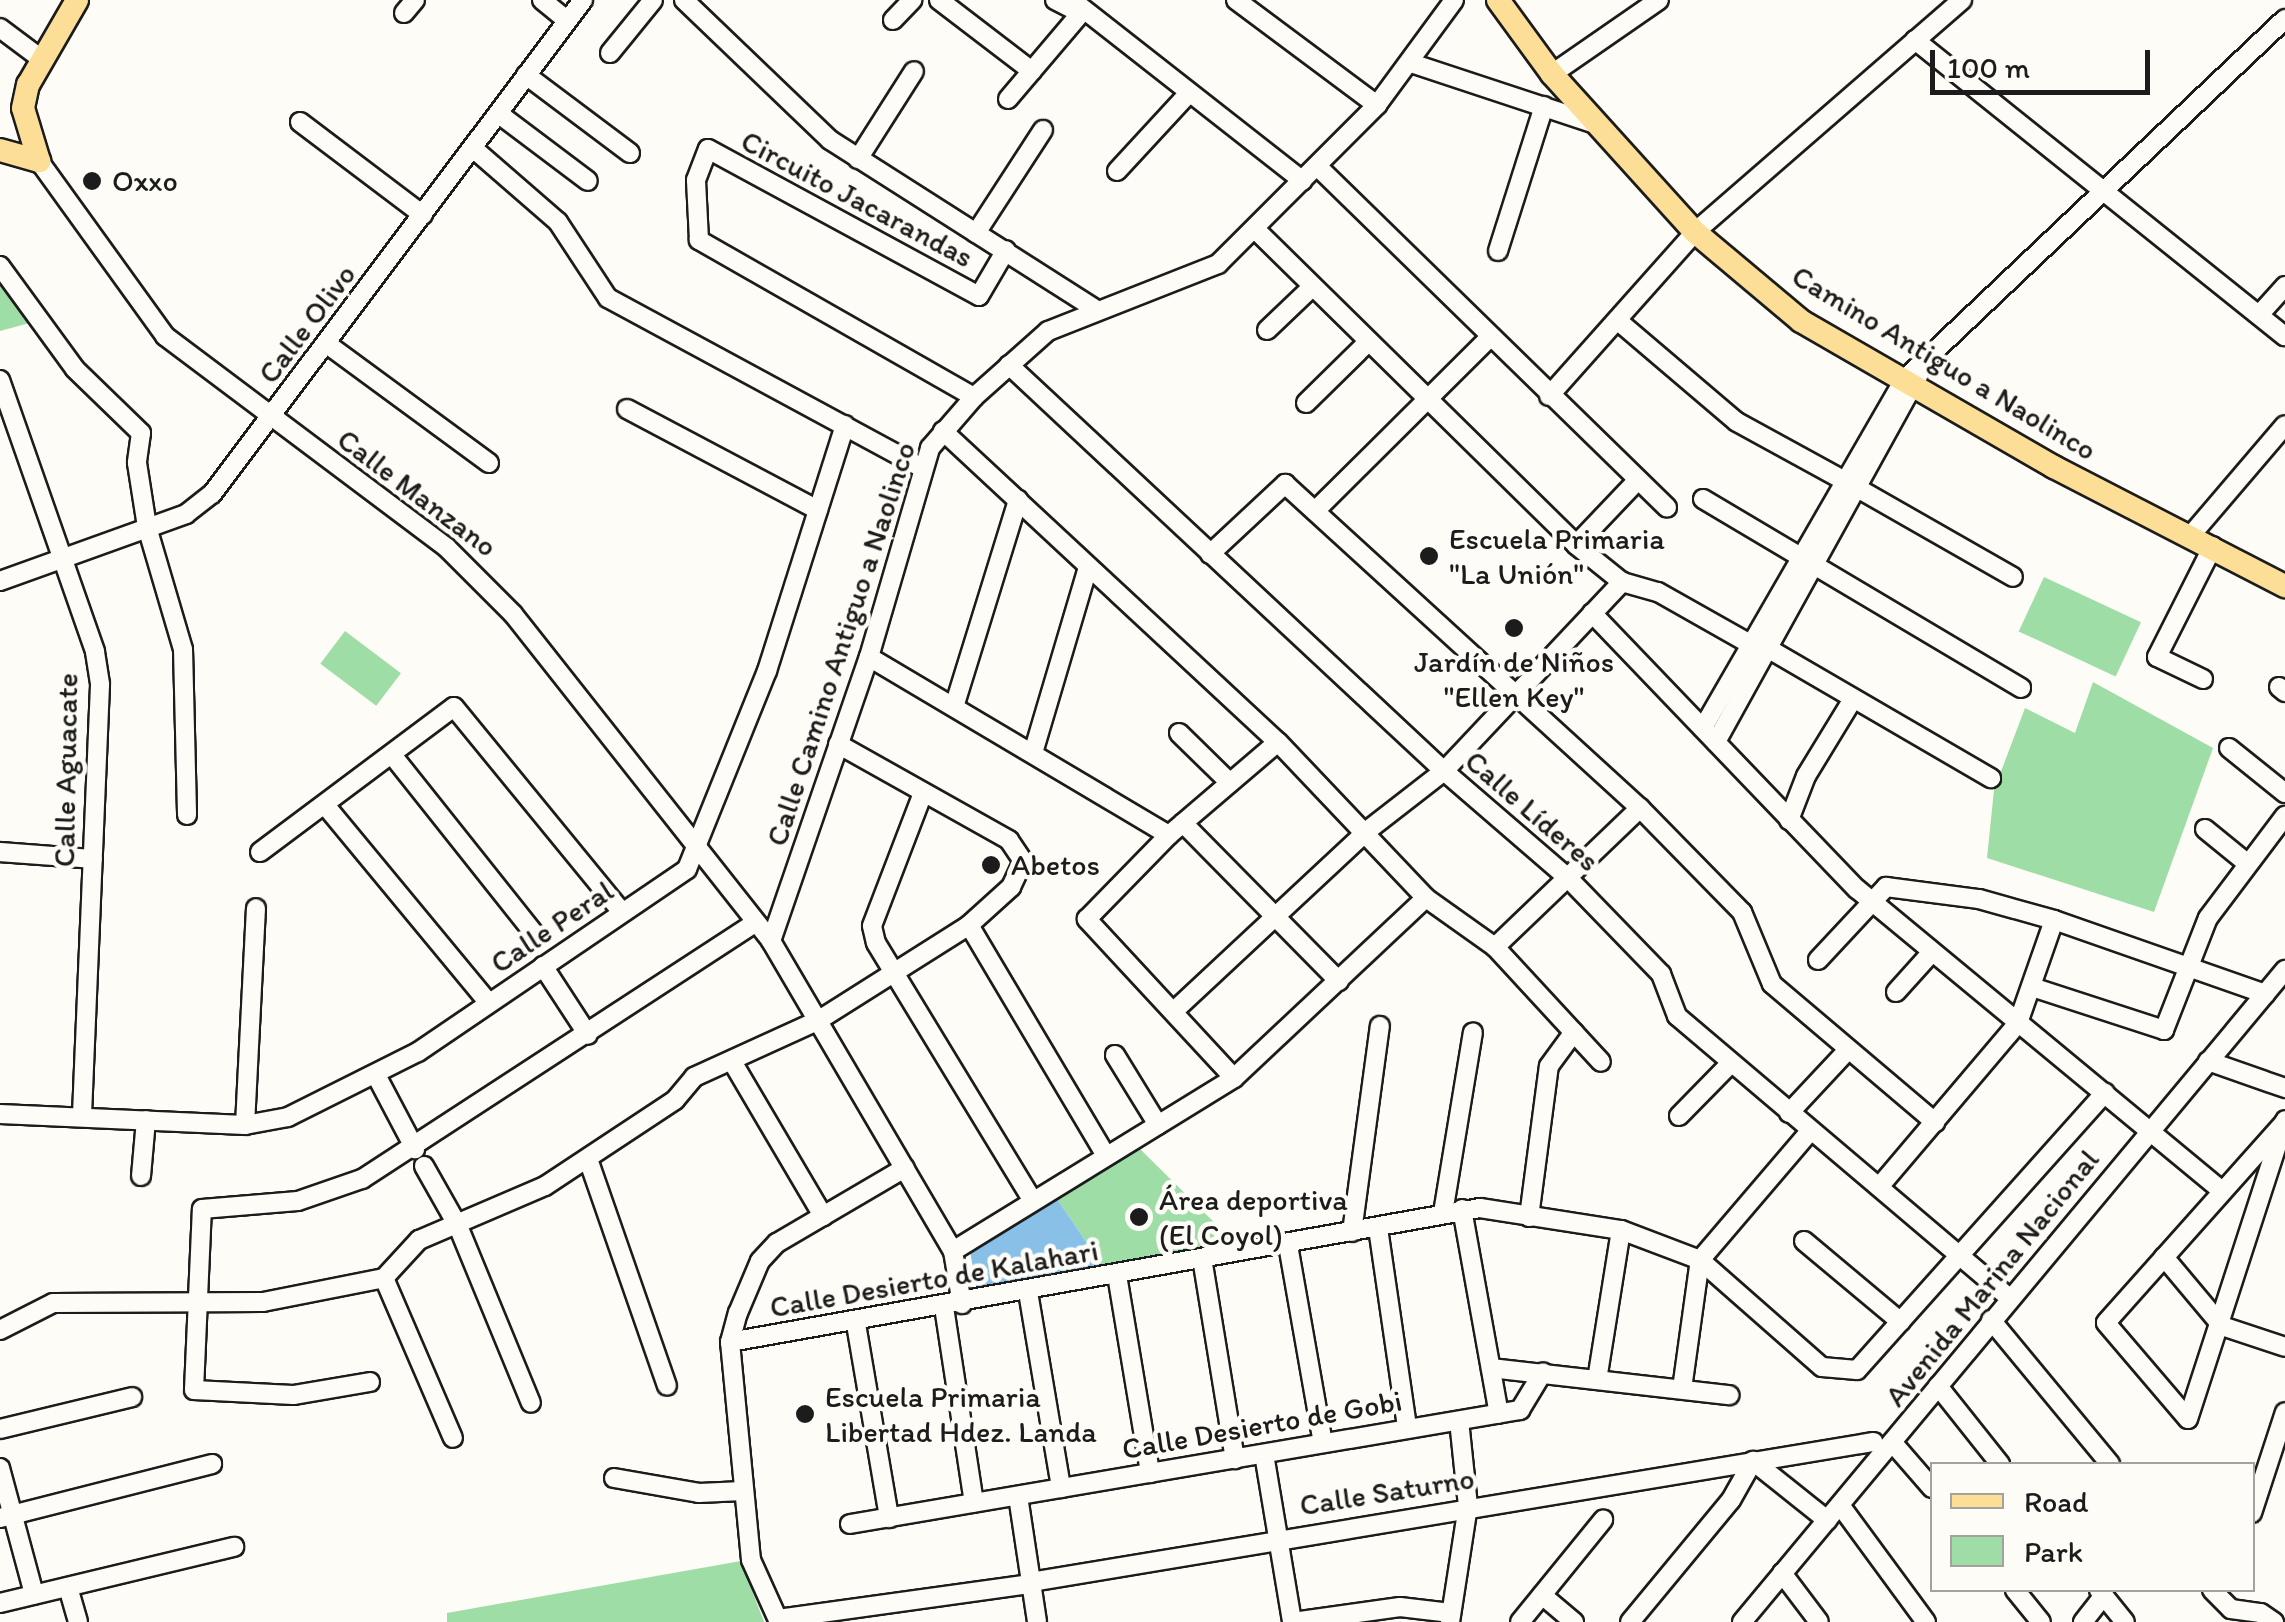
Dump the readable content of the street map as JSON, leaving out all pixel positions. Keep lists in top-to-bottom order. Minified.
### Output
{"streets":{"main road":["Camino Antiguo a Naolinco","Calle Manzano"],"street":["Circuito Jacarandas","Calle Olivo","Calle Camino Antiguo a Naolinco","Calle Aguacate","Calle Líderes","Calle Peral","Avenida Marina Nacional","Calle Desierto de Kalahari","Calle Desierto de Gobi","Calle Saturno"]},"crossings":[["Circuito Jacarandas","Calle Camino Antiguo a Naolinco"],["Calle Olivo","Calle Manzano"],["Calle Olivo","Calle Aguacate"],["Calle Manzano","Calle Camino Antiguo a Naolinco"],["Calle Manzano","Calle Peral"],["Calle Camino Antiguo a Naolinco","Calle Líderes"],["Calle Aguacate","Calle Peral"],["Calle Líderes","Avenida Marina Nacional"],["Avenida Marina Nacional","Calle Saturno"]],"places":["Oxxo","Escuela Primaria \"La Unión\"","Jardín de Niños \"Ellen Key\"","Abetos","Área deportiva (El Coyol)","Escuela Primaria Libertad Hdez. Landa"],"legend":["Road","Park"],"scale_bar":"100 m"}
